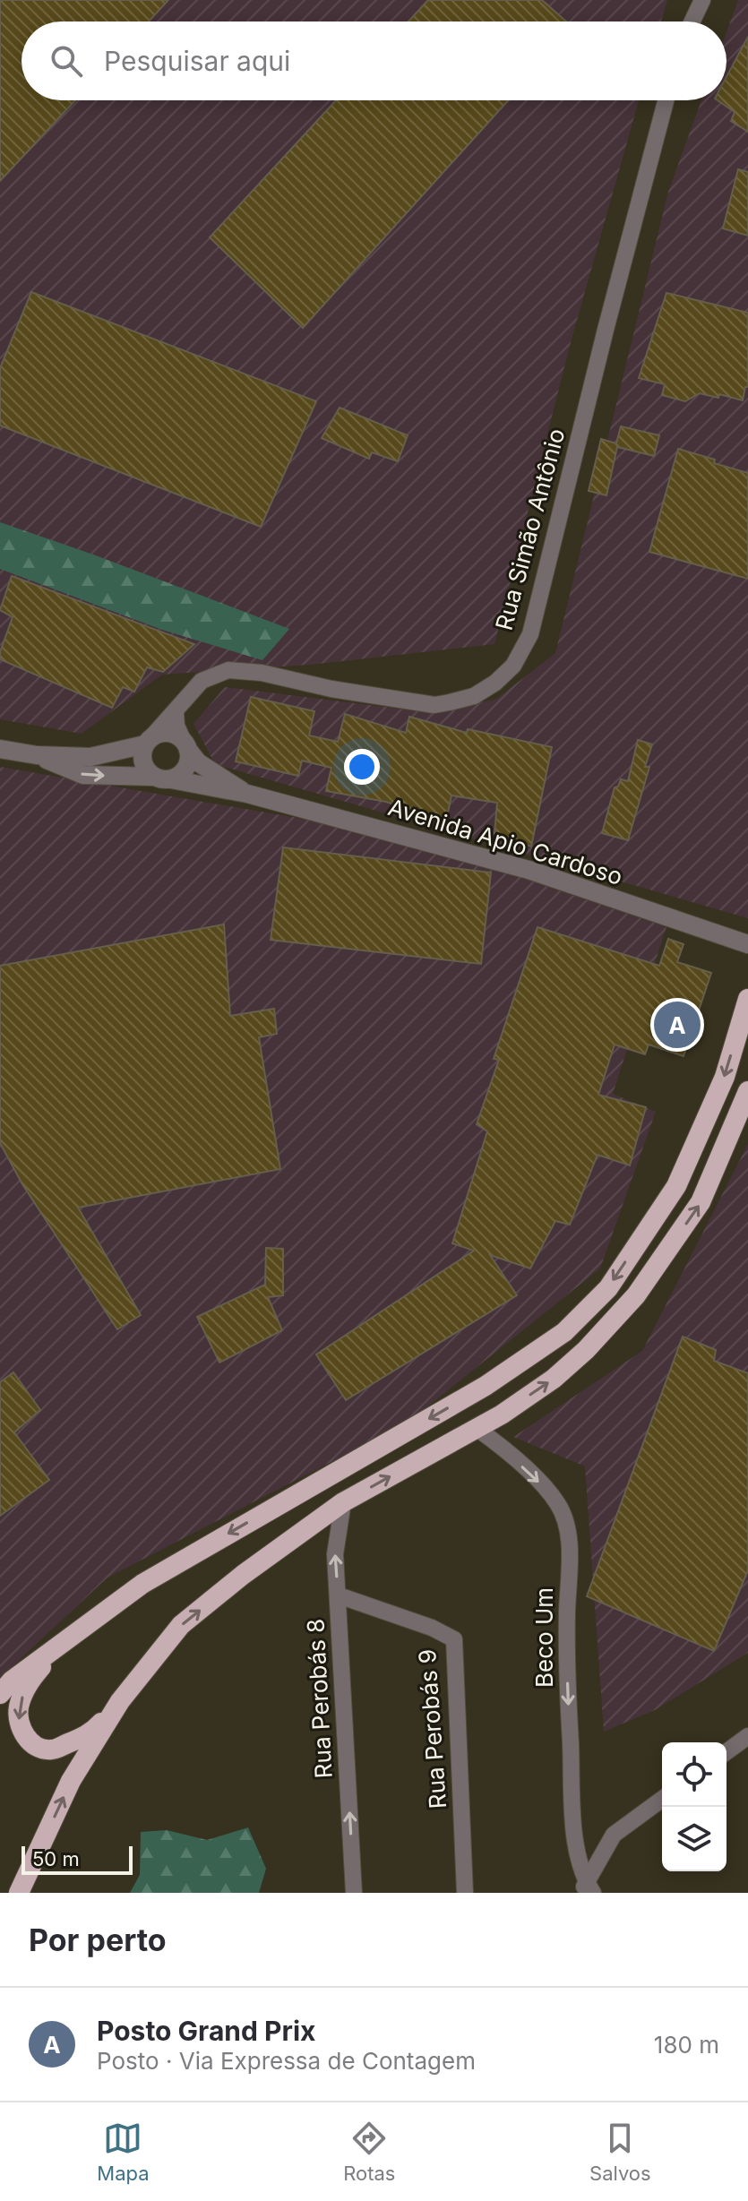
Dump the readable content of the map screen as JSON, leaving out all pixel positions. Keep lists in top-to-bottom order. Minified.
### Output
{"streets":{"street":["Rua Simão Antônio","Avenida Apio Cardoso","Beco Um","Rua Perobás 8","Rua Perobás 9"]},"crossings":[["Rua Simão Antônio","Avenida Apio Cardoso"],["Rua Perobás 8","Rua Perobás 9"]],"one_way":["Beco Um","Rua Perobás 8"],"scale_bar":"50 m","page":{"search":"Pesquisar aqui","pins":"A","scale":"50 m","heading":"Por perto","list":[{"mark":"A","name":"Posto Grand Prix","note":"Posto · Via Expressa de Contagem","value":"180 m"}],"nav":["Mapa","Rotas","Salvos"]}}
